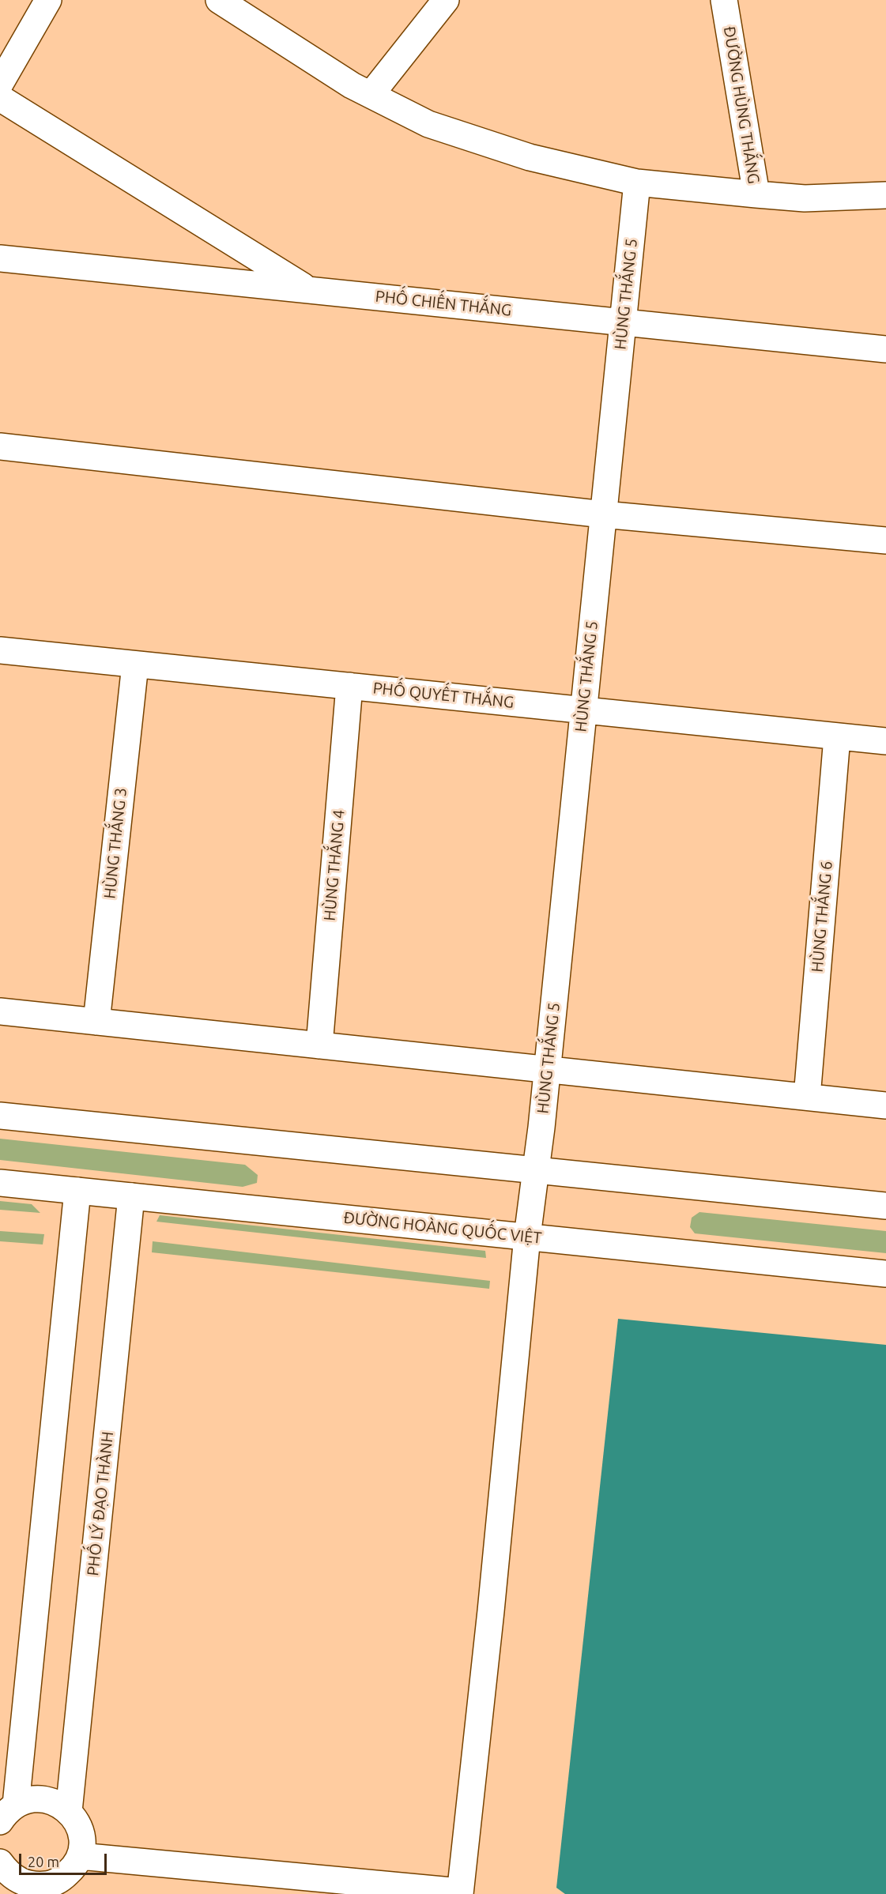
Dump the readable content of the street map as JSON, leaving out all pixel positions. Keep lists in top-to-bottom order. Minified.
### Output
{"streets":{"street":["ĐƯỜNG HÙNG THẮNG","HÙNG THẮNG 5","PHỐ CHIẾN THẮNG","PHỐ QUYẾT THẮNG","HÙNG THẮNG 3","HÙNG THẮNG 4","HÙNG THẮNG 6","ĐƯỜNG HOÀNG QUỐC VIỆT","PHỐ LÝ ĐẠO THÀNH"]},"crossings":[["HÙNG THẮNG 5","PHỐ CHIẾN THẮNG"],["HÙNG THẮNG 5","PHỐ QUYẾT THẮNG"],["HÙNG THẮNG 5","ĐƯỜNG HOÀNG QUỐC VIỆT"],["PHỐ QUYẾT THẮNG","HÙNG THẮNG 3"],["PHỐ QUYẾT THẮNG","HÙNG THẮNG 4"],["PHỐ QUYẾT THẮNG","HÙNG THẮNG 6"],["ĐƯỜNG HOÀNG QUỐC VIỆT","PHỐ LÝ ĐẠO THÀNH"]],"scale_bar":"20 m"}
